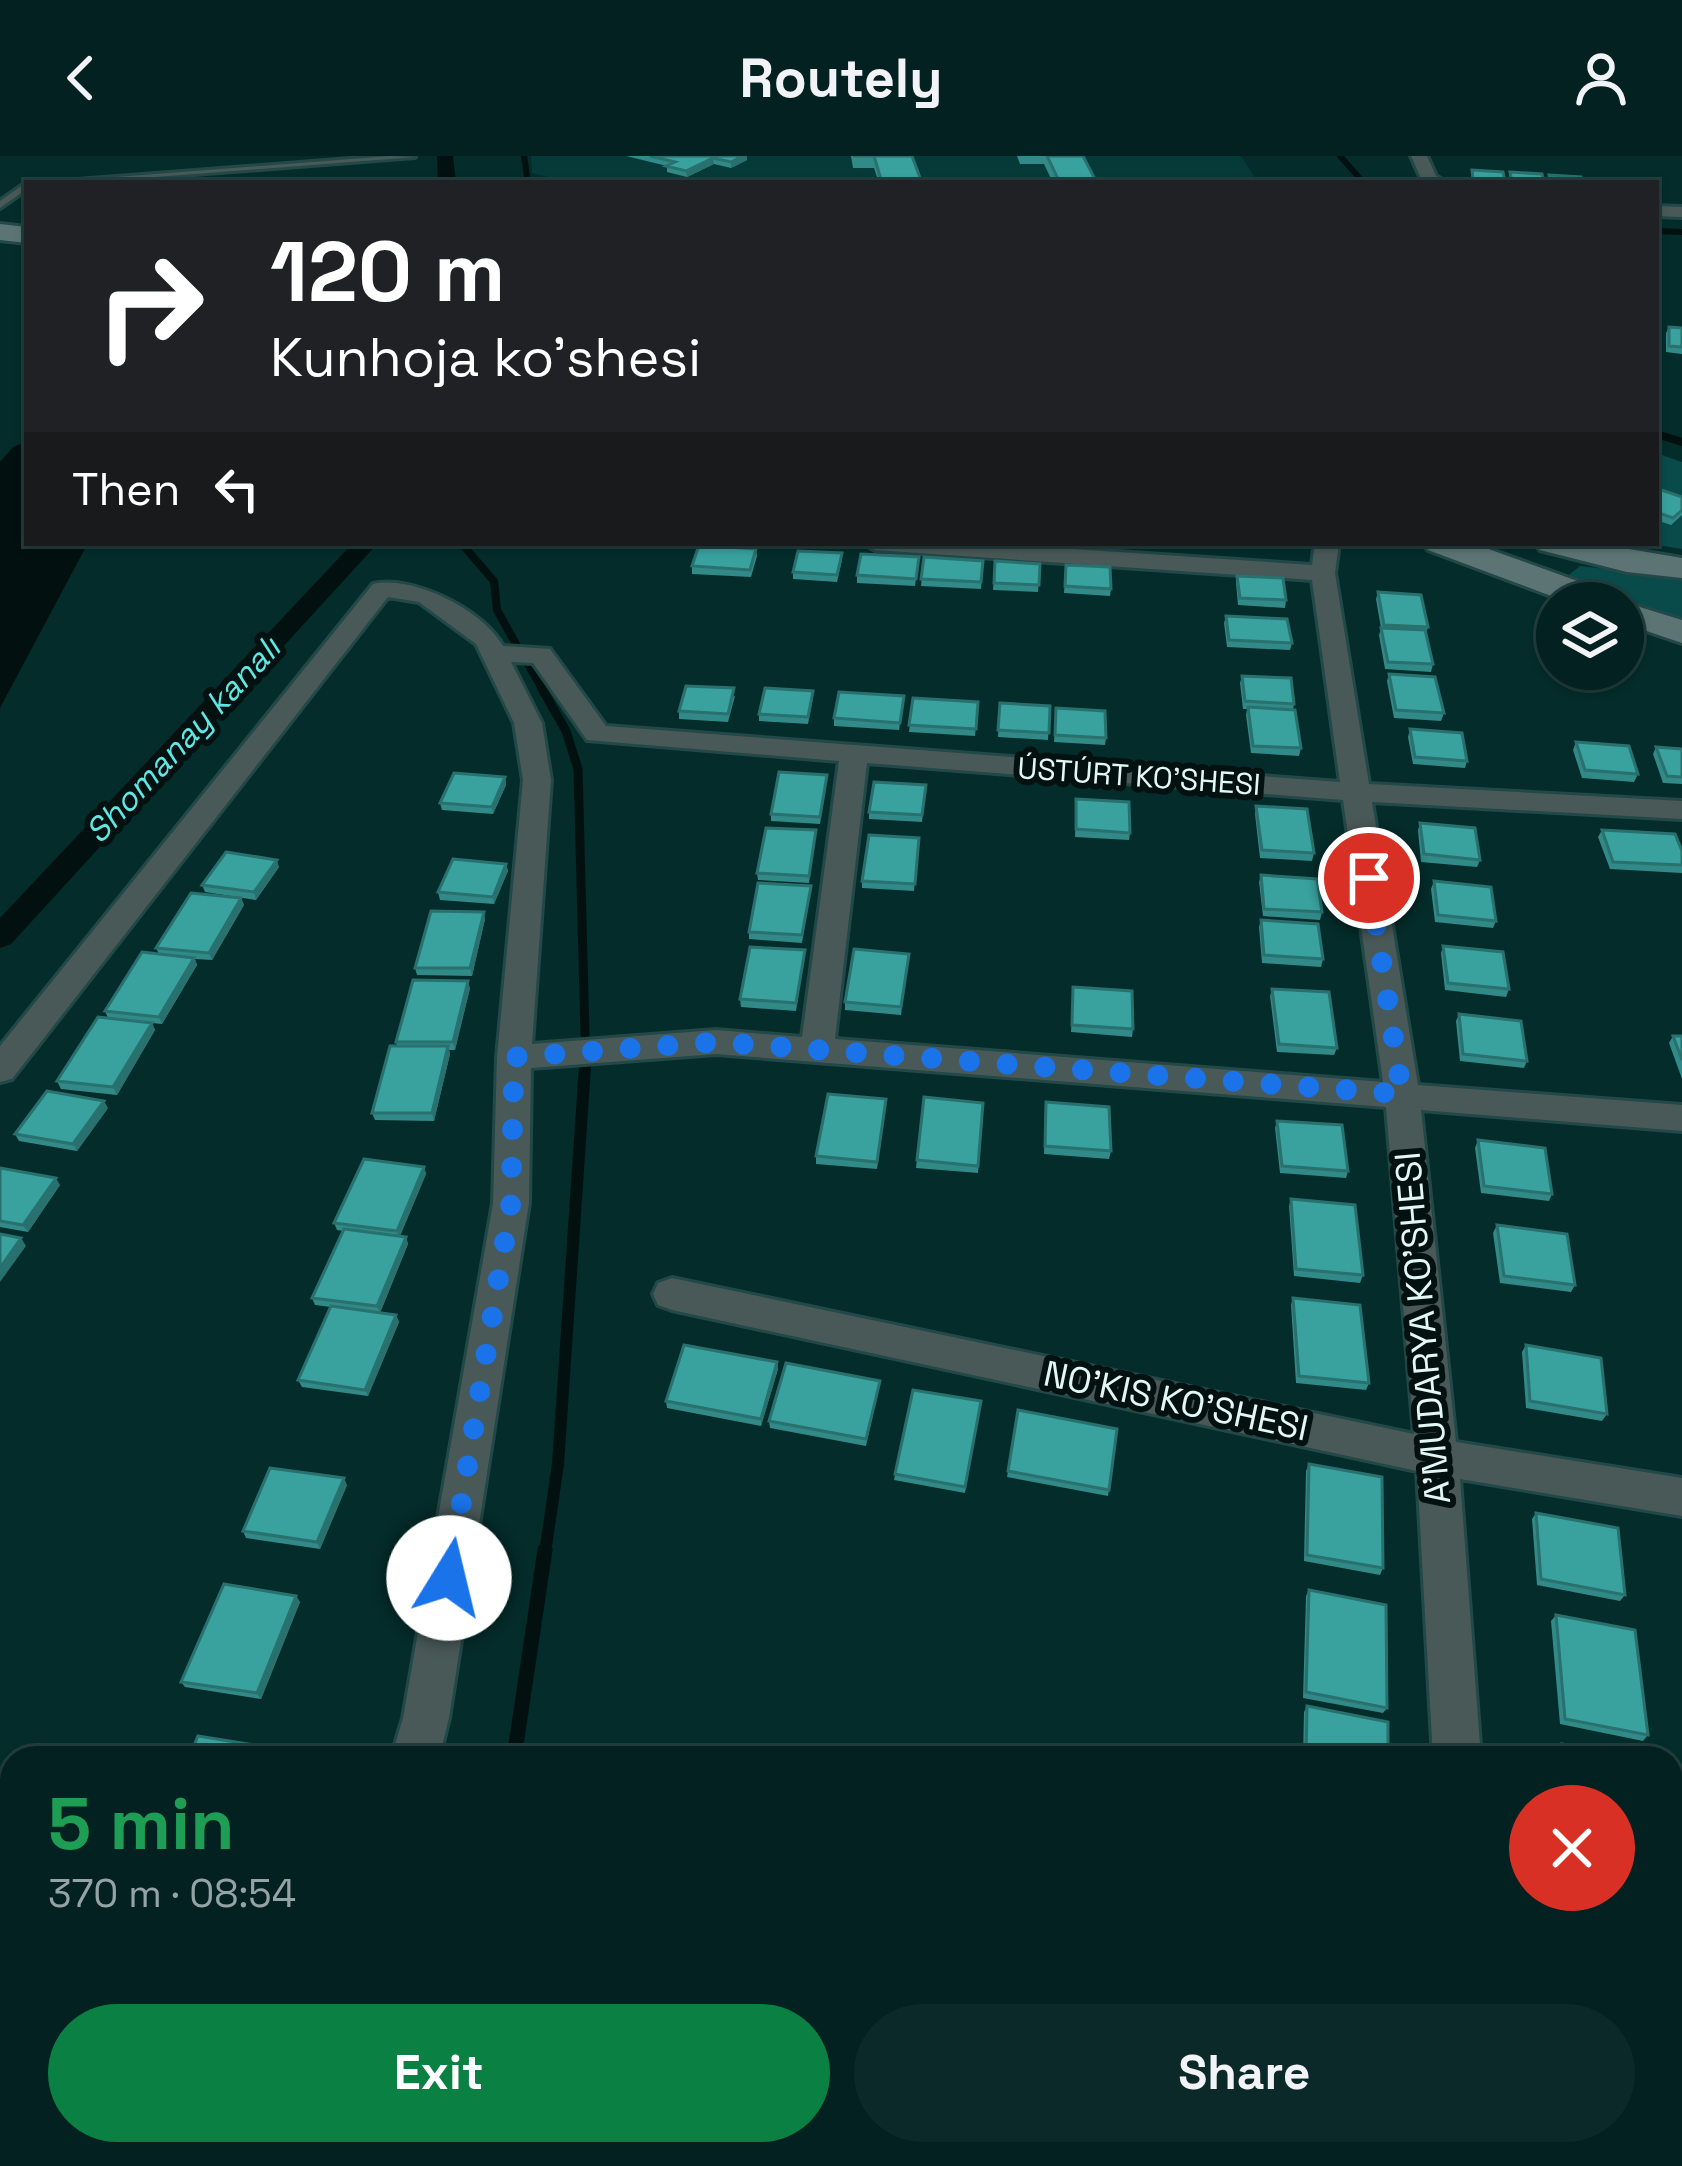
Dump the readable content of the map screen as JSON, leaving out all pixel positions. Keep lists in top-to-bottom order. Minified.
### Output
{"streets":{"street":["ÚSTÚRT KO'SHESI","A'MUDARYA KO'SHESI","NO'KIS KO'SHESI"]},"crossings":[["ÚSTÚRT KO'SHESI","A'MUDARYA KO'SHESI"],["A'MUDARYA KO'SHESI","NO'KIS KO'SHESI"]],"water":["Shomanay kanalı"],"page":{"header":"Routely","turn":["120 m","Kunhoja ko'shesi"],"then":"Then","heading":["5 min","370 m · 08:54"],"buttons":["Exit","Share"]}}
